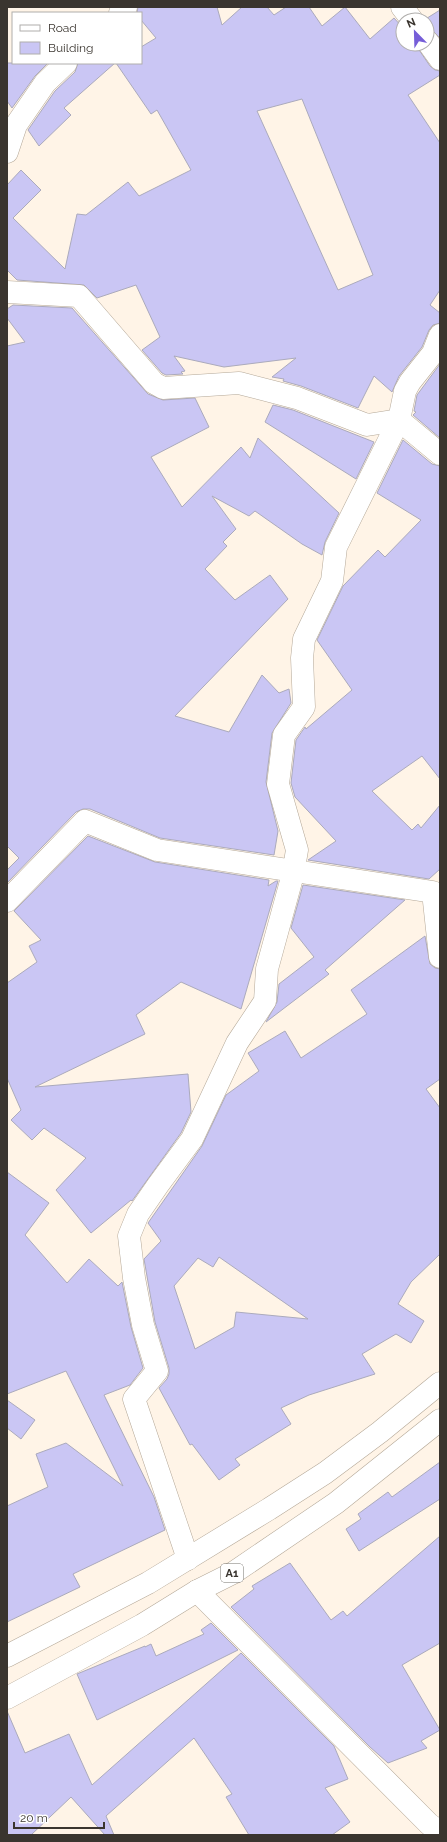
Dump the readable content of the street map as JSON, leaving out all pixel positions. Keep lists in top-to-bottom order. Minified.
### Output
{"streets":{"main road":["A1"]},"legend":["Road","Building"],"scale_bar":"20 m","north":"top left"}
